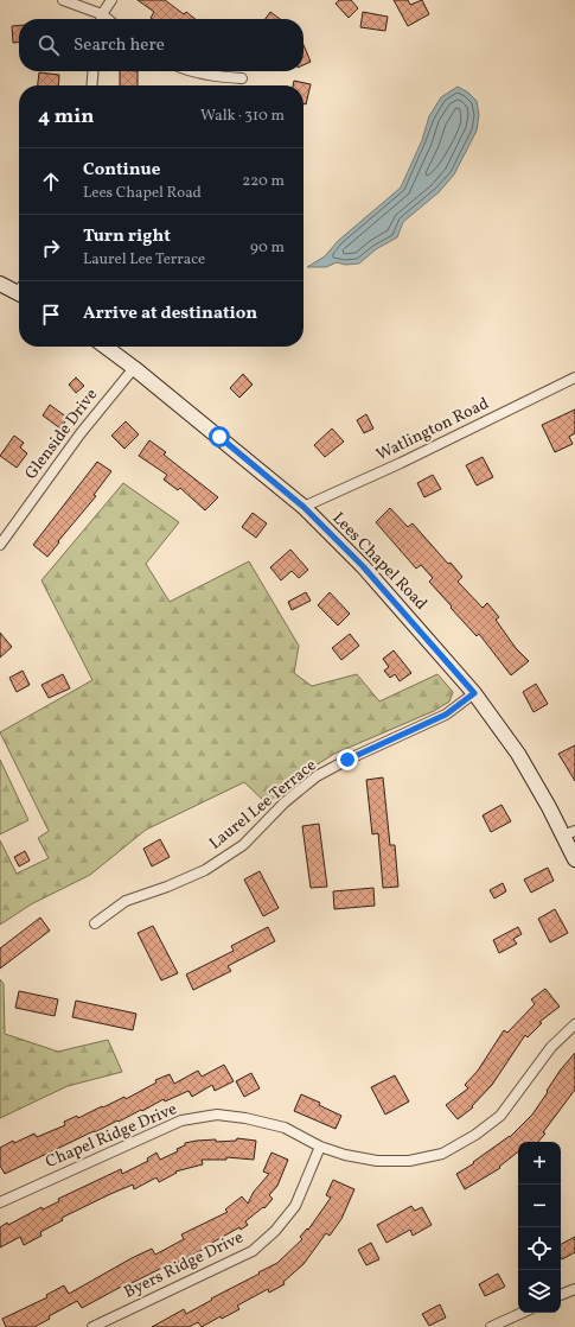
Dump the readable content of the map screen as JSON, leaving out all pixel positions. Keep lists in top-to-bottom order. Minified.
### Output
{"streets":{"main road":["Lees Chapel Road"],"street":["Watlington Road","Glenside Drive","Laurel Lee Terrace","Chapel Ridge Drive","Byers Ridge Drive"]},"crossings":[["Watlington Road","Lees Chapel Road"],["Glenside Drive","Lees Chapel Road"],["Lees Chapel Road","Laurel Lee Terrace"],["Chapel Ridge Drive","Byers Ridge Drive"]],"page":{"search":"Search here","heading":["4 min","Walk · 310 m"],"list":[["Continue","Lees Chapel Road","220 m"],["Turn right","Laurel Lee Terrace","90 m"],"Arrive at destination"],"map_buttons":["+","−"]}}
